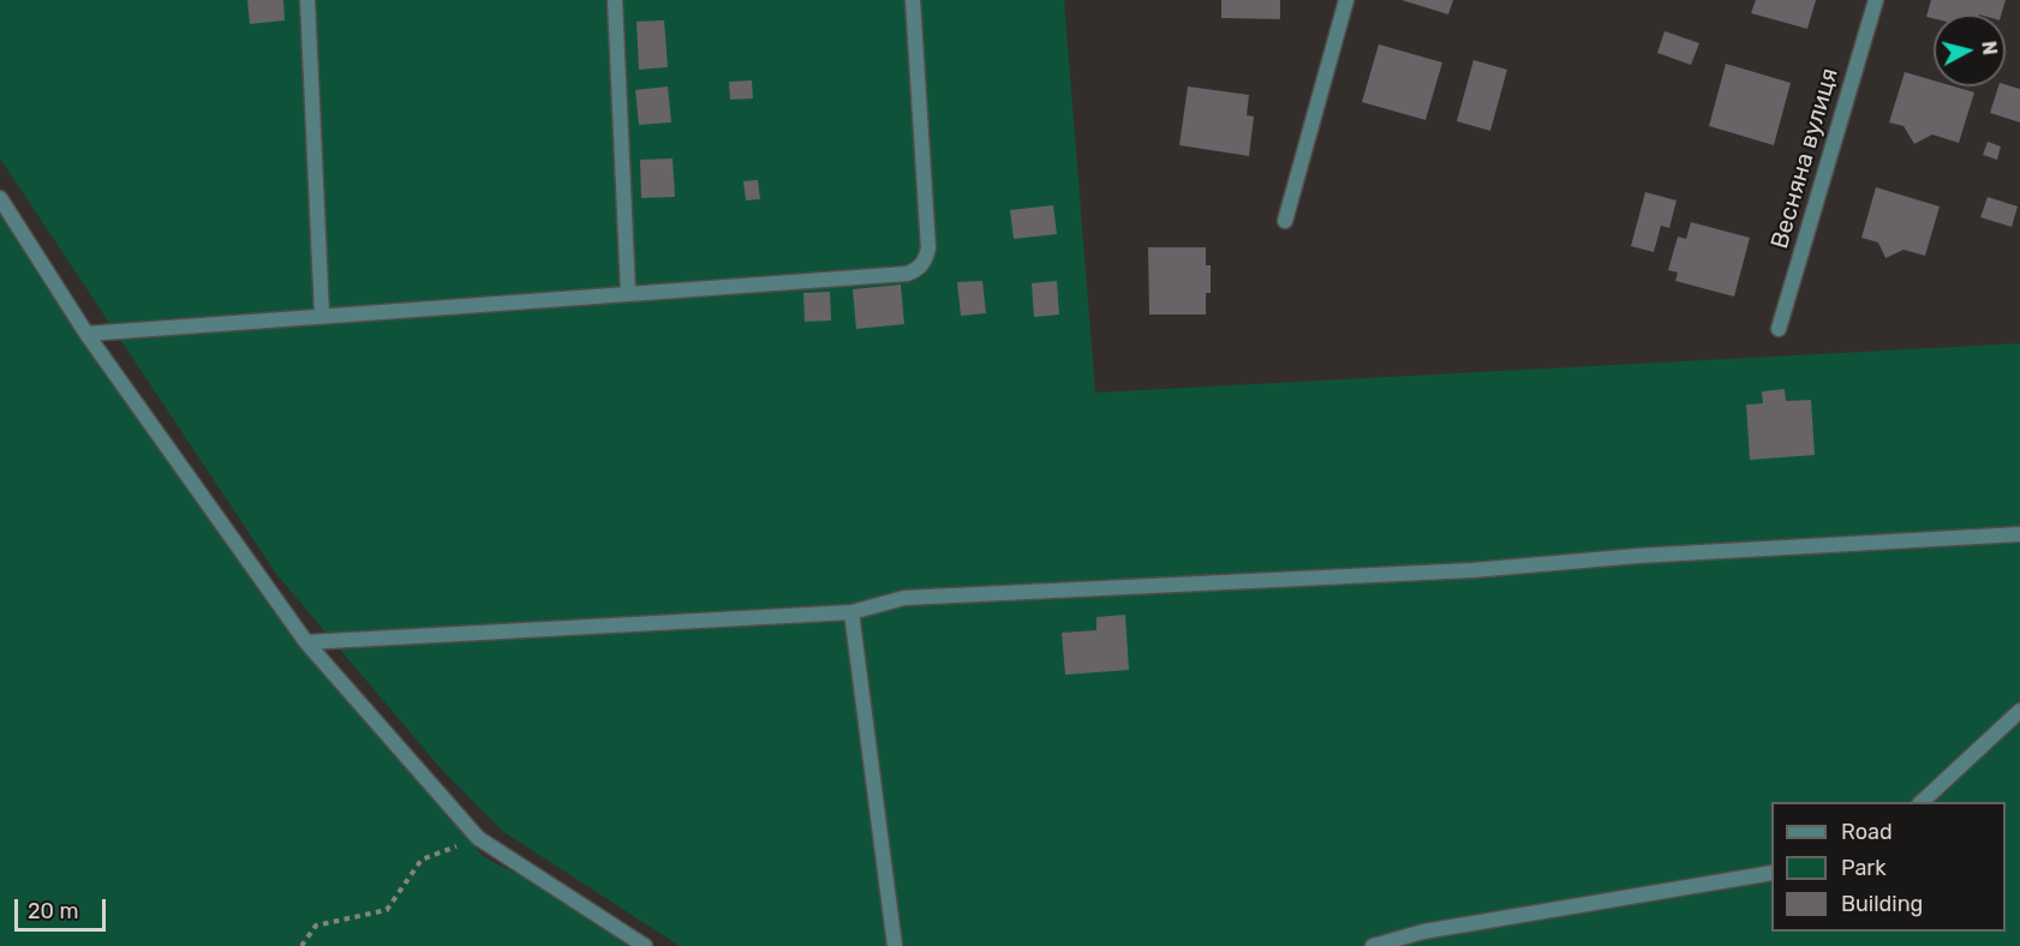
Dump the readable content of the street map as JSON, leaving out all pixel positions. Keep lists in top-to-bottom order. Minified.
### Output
{"streets":{"street":["Весняна вулиця"]},"legend":["Road","Park","Building"],"scale_bar":"20 m","north":"right"}
